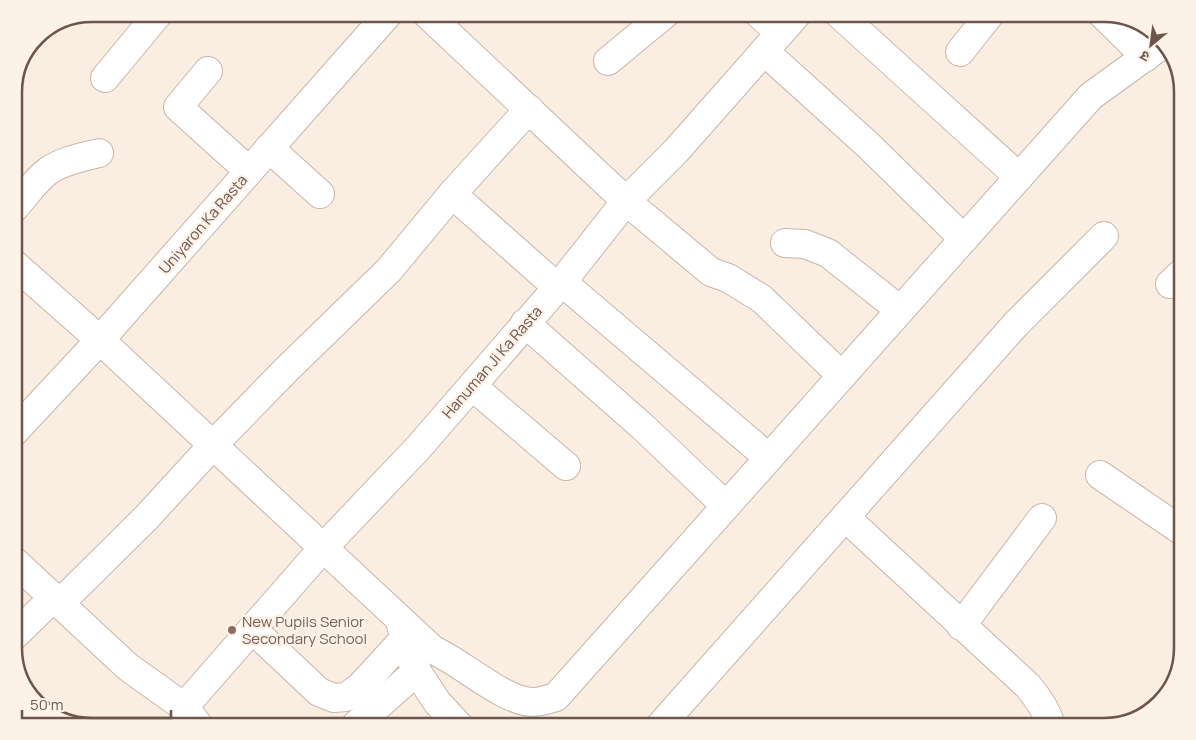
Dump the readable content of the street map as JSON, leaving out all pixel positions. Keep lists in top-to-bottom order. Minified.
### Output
{"streets":{"street":["Uniyaron Ka Rasta","Hanuman Ji Ka Rasta"]},"places":["New Pupils Senior Secondary School"],"scale_bar":"50 m","north":"bottom left"}
